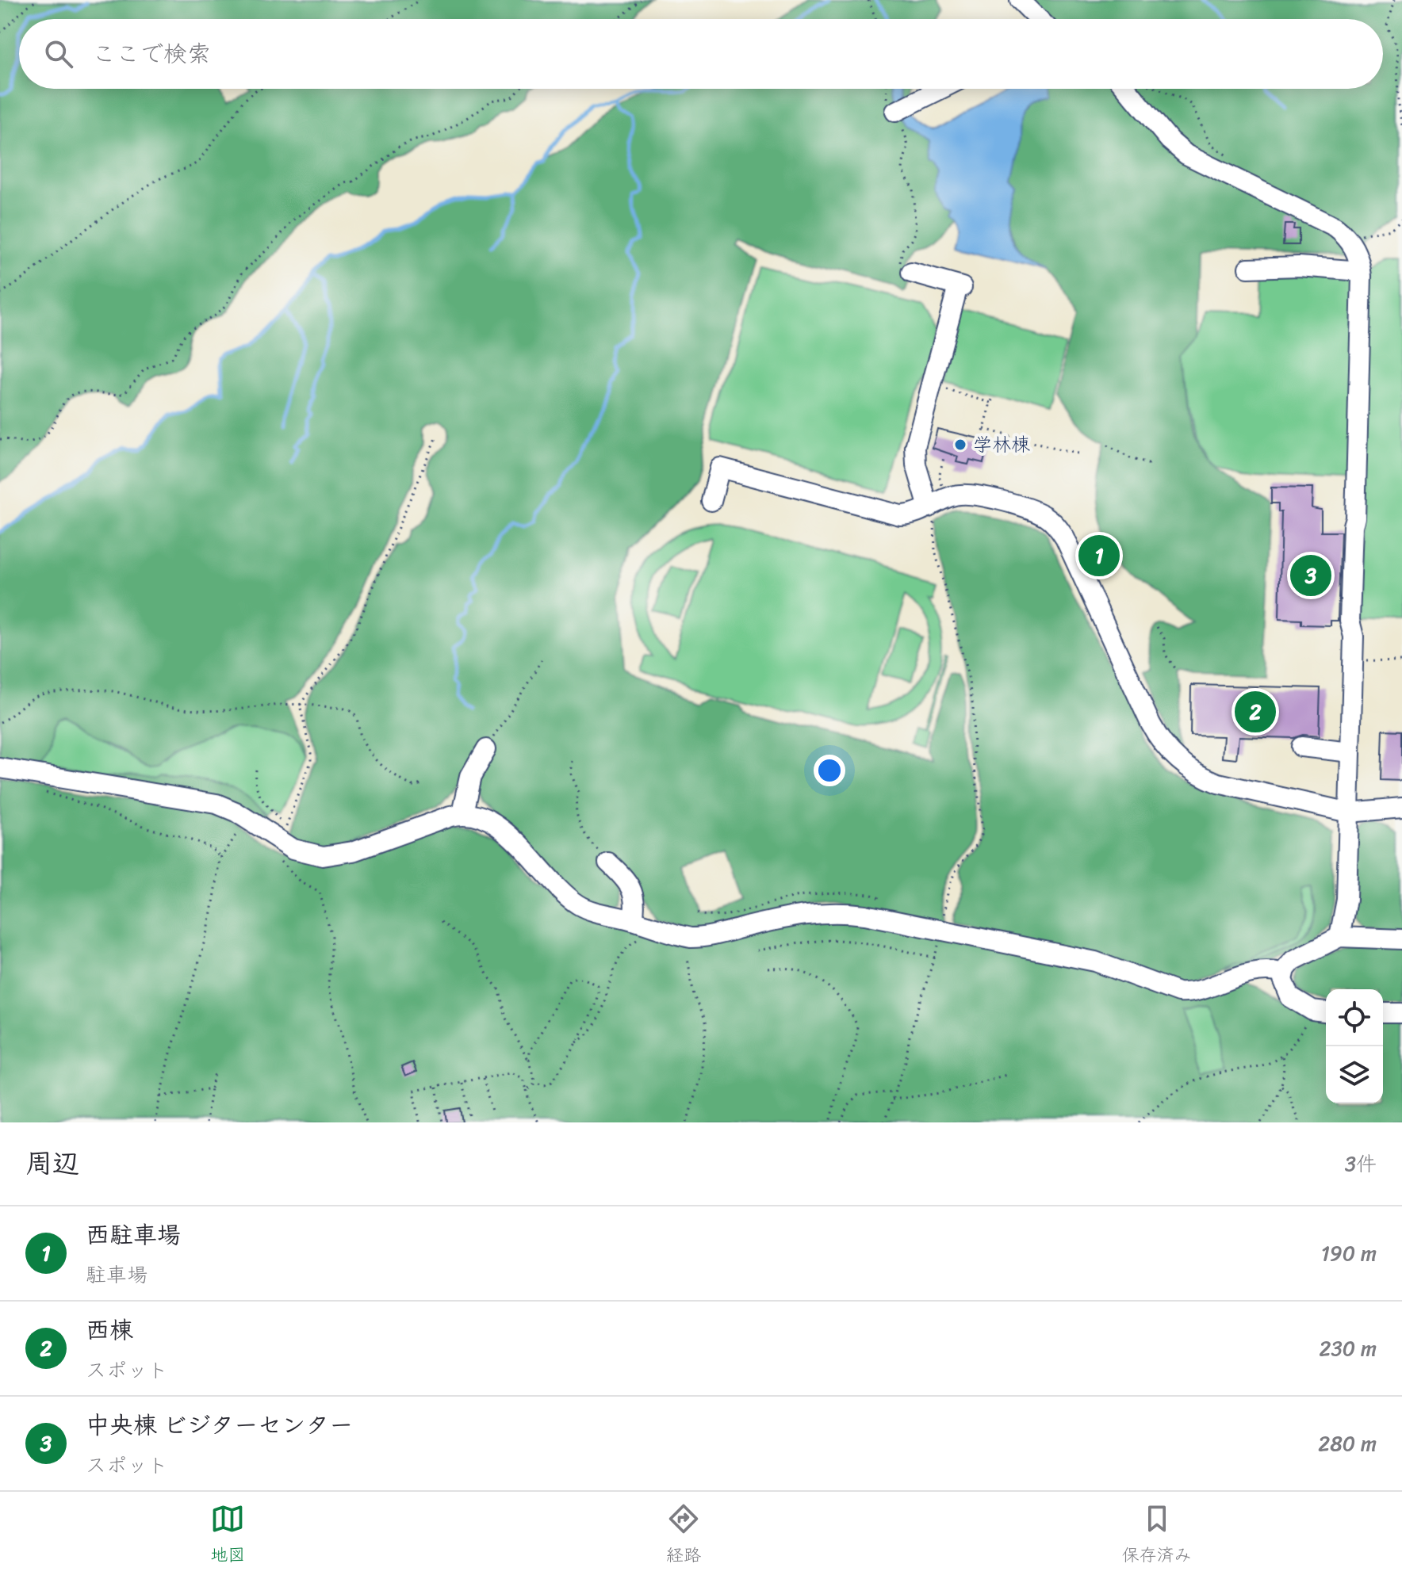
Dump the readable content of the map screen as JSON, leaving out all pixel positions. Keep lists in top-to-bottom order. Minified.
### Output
{"places":["学林棟"],"page":{"search":"ここで検索","pins":["1","3","2"],"heading":["周辺","3件"],"list":[{"mark":"1","name":"西駐車場","note":"駐車場","value":"190 m"},{"mark":"2","name":"西棟","note":"スポット","value":"230 m"},{"mark":"3","name":"中央棟 ビジターセンター","note":"スポット","value":"280 m"}],"nav":["地図","経路","保存済み"]}}
